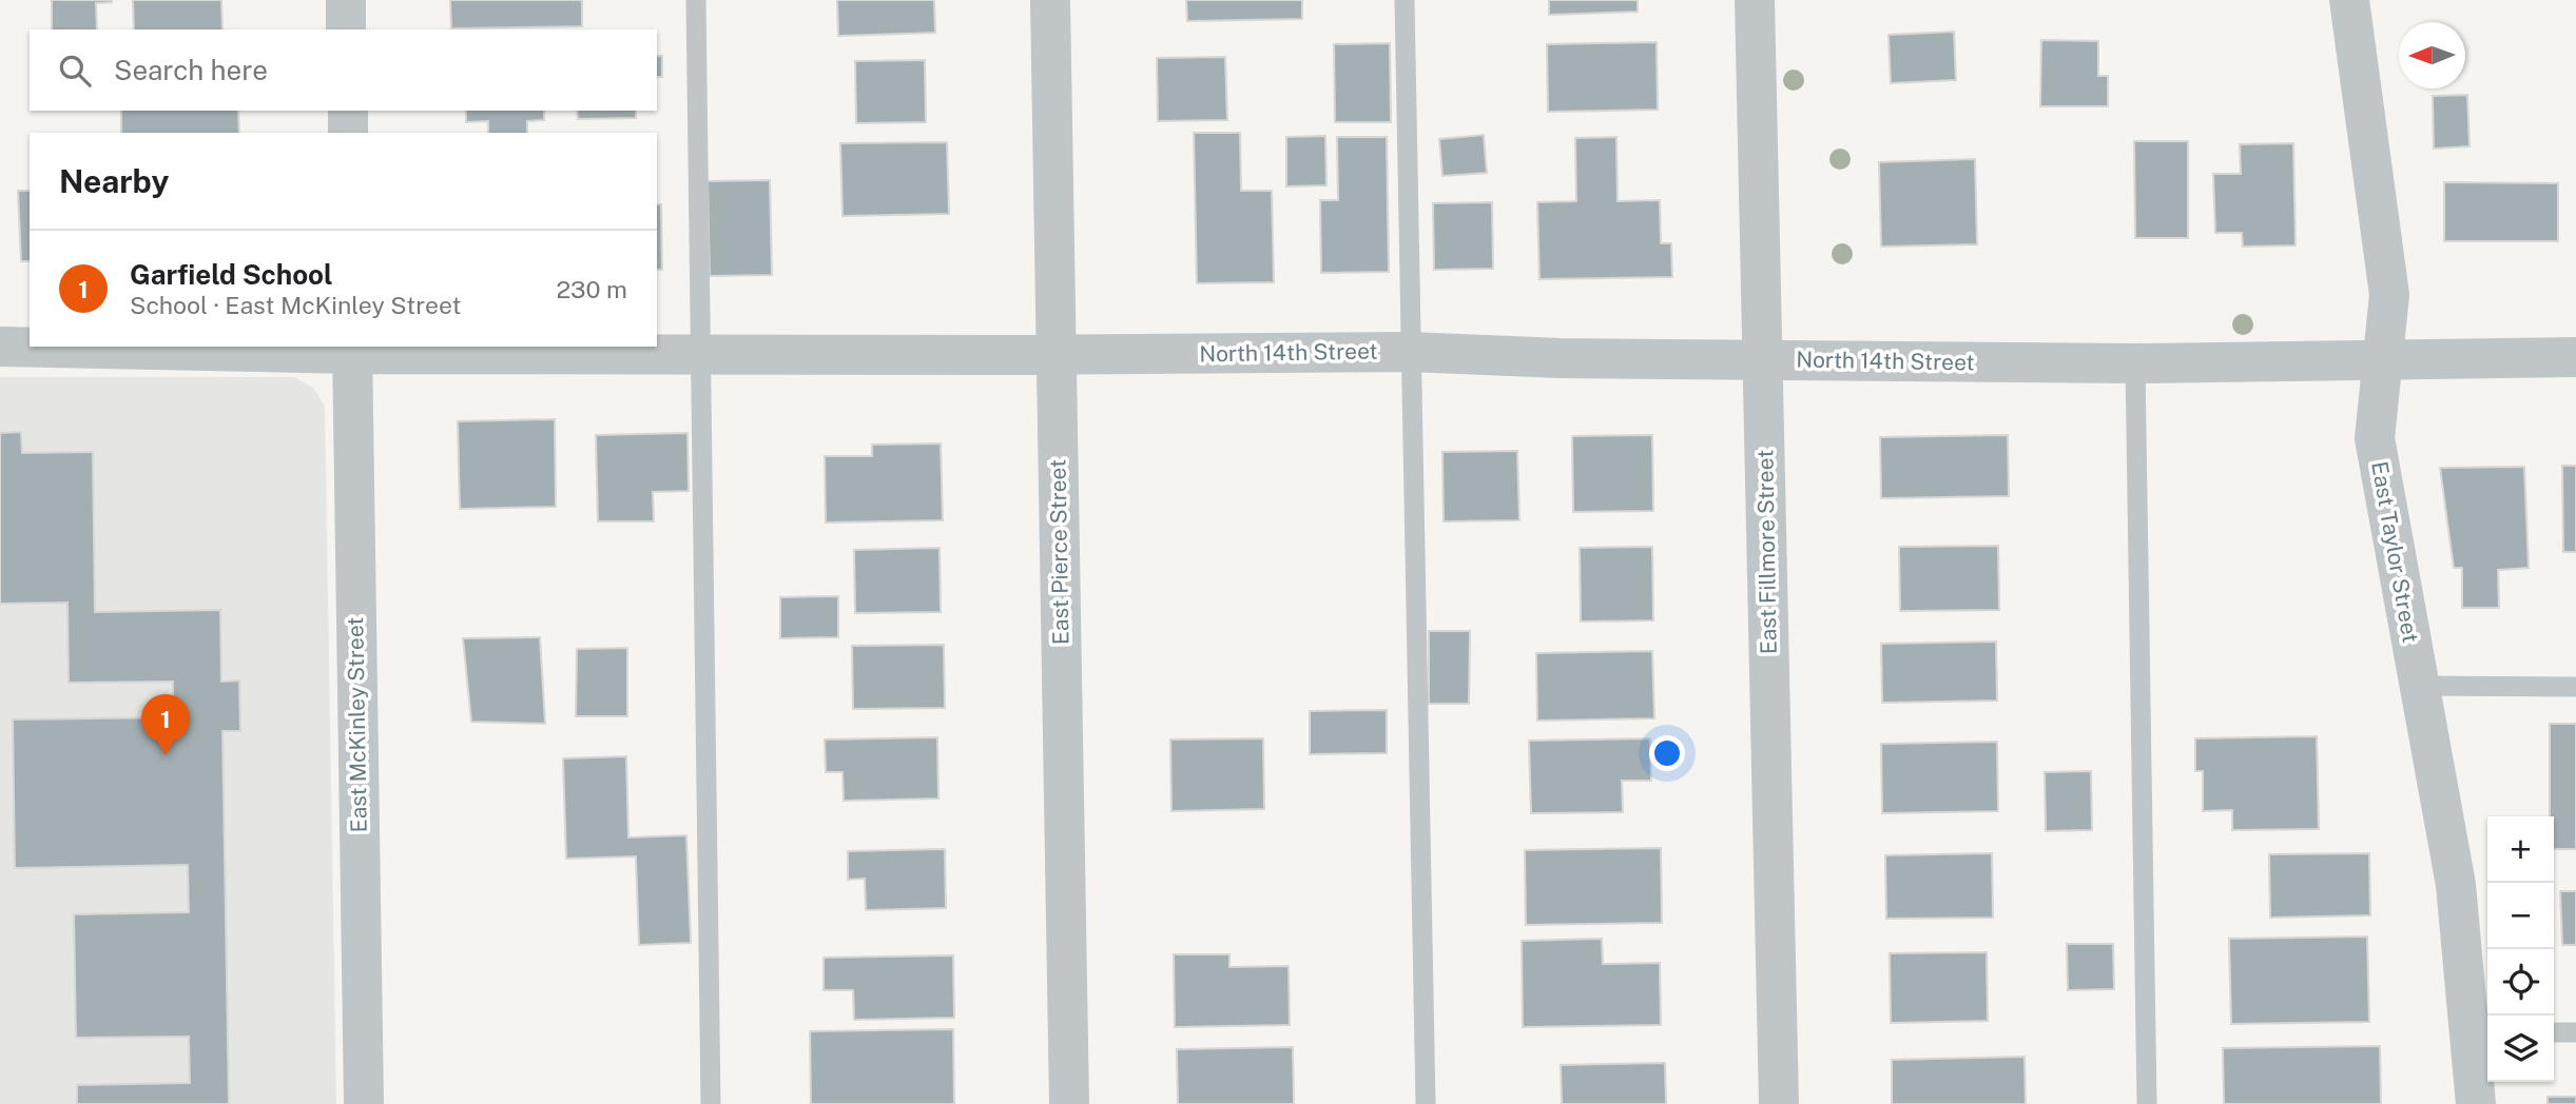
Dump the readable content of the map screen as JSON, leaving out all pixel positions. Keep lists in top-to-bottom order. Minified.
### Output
{"streets":{"street":["North 14th Street","East Pierce Street","East Fillmore Street","East Taylor Street","East McKinley Street"]},"crossings":[["North 14th Street","East Pierce Street"],["North 14th Street","East Fillmore Street"],["North 14th Street","East Taylor Street"],["North 14th Street","East McKinley Street"]],"north":"left","page":{"search":"Search here","heading":"Nearby","list":[{"mark":"1","name":"Garfield School","note":"School · East McKinley Street","value":"230 m"}],"pins":"1","map_buttons":["+","−"]}}
